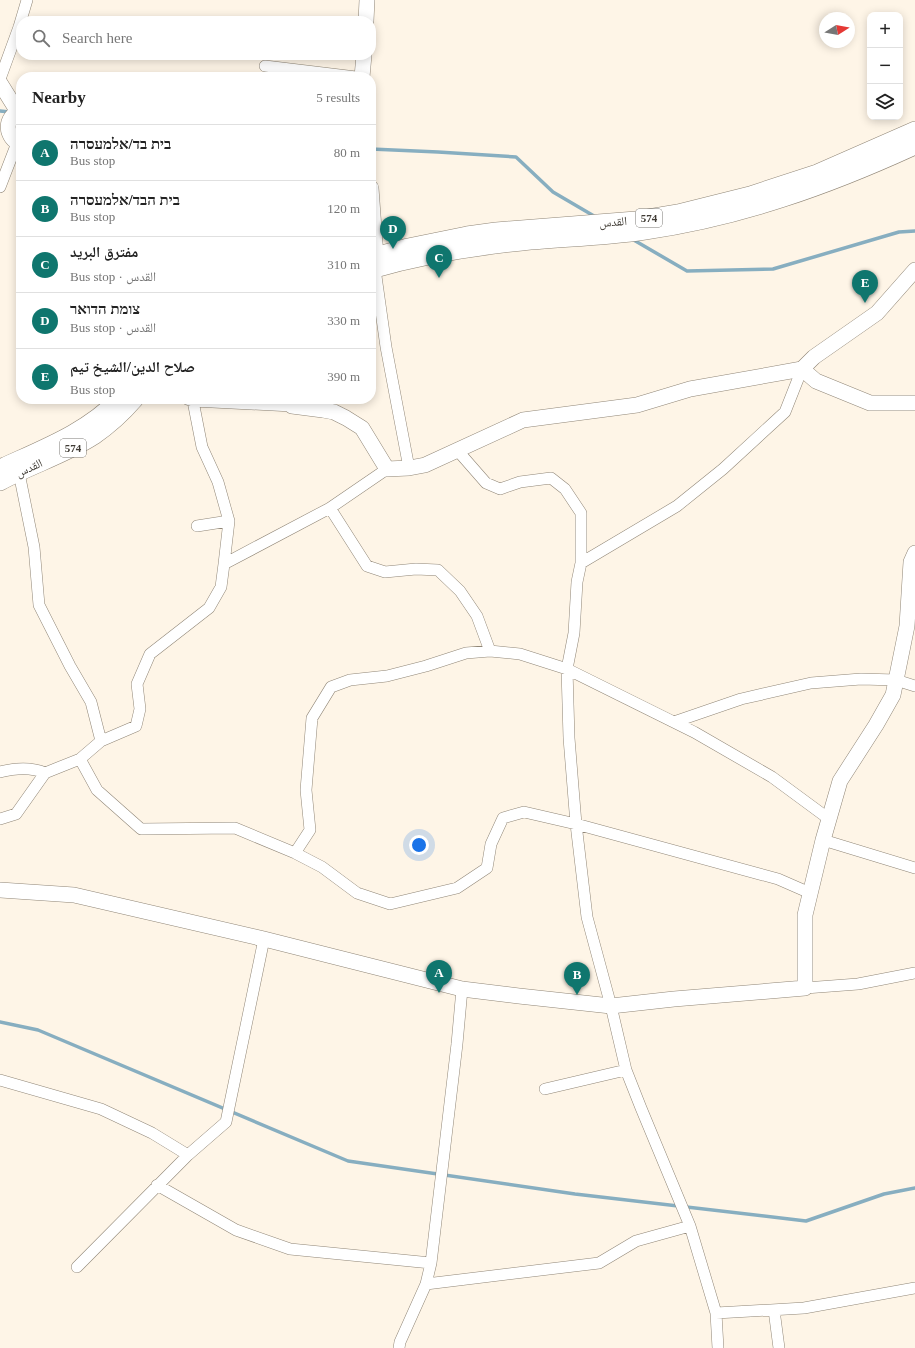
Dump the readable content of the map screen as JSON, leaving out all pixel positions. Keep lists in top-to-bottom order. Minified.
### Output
{"streets":{"main road":["574","القدس"]},"north":"right","page":{"map_buttons":["+","−"],"search":"Search here","heading":["Nearby","5 results"],"list":[{"mark":"A","name":"בית בד/אלמעסרה","note":"Bus stop","value":"80 m"},{"mark":"B","name":"בית הבד/אלמעסרה","note":"Bus stop","value":"120 m"},{"mark":"C","name":"مفترق البريد","note":"Bus stop · القدس","value":"310 m"},{"mark":"D","name":"צומת הדואר","note":"Bus stop · القدس","value":"330 m"},{"mark":"E","name":"صلاح الدين/الشيخ تيم","note":"Bus stop","value":"390 m"}],"pins":["D","C","E","A","B"]}}
